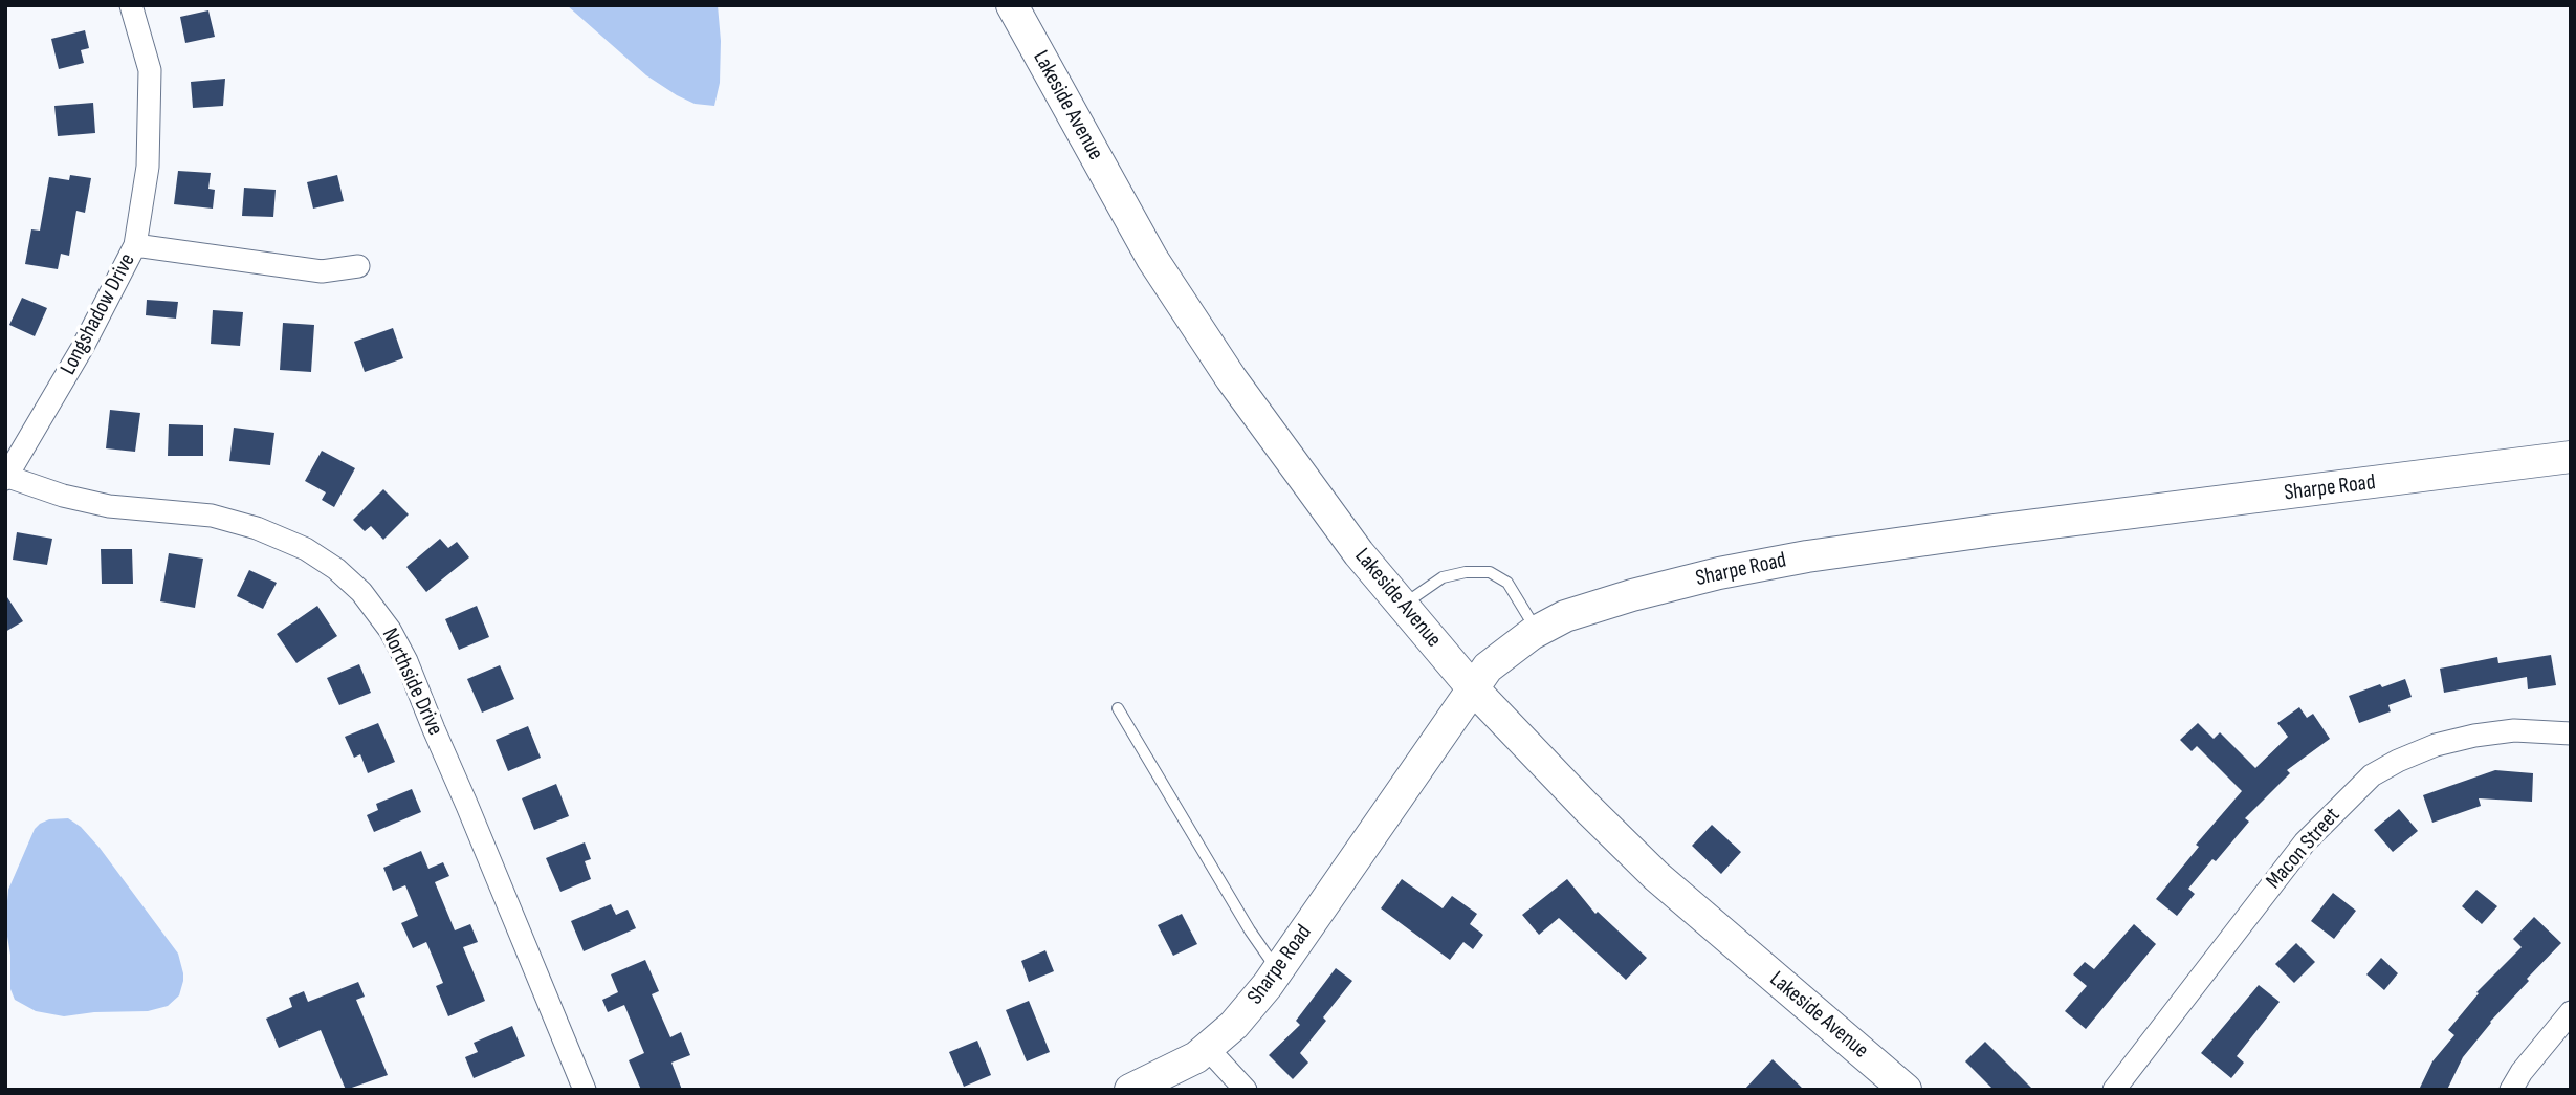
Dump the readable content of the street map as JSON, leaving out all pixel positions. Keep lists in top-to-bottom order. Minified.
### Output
{"streets":{"street":["Lakeside Avenue","Longshadow Drive","Sharpe Road","Northside Drive","Macon Street"]},"crossings":[["Lakeside Avenue","Sharpe Road"],["Longshadow Drive","Northside Drive"]]}
